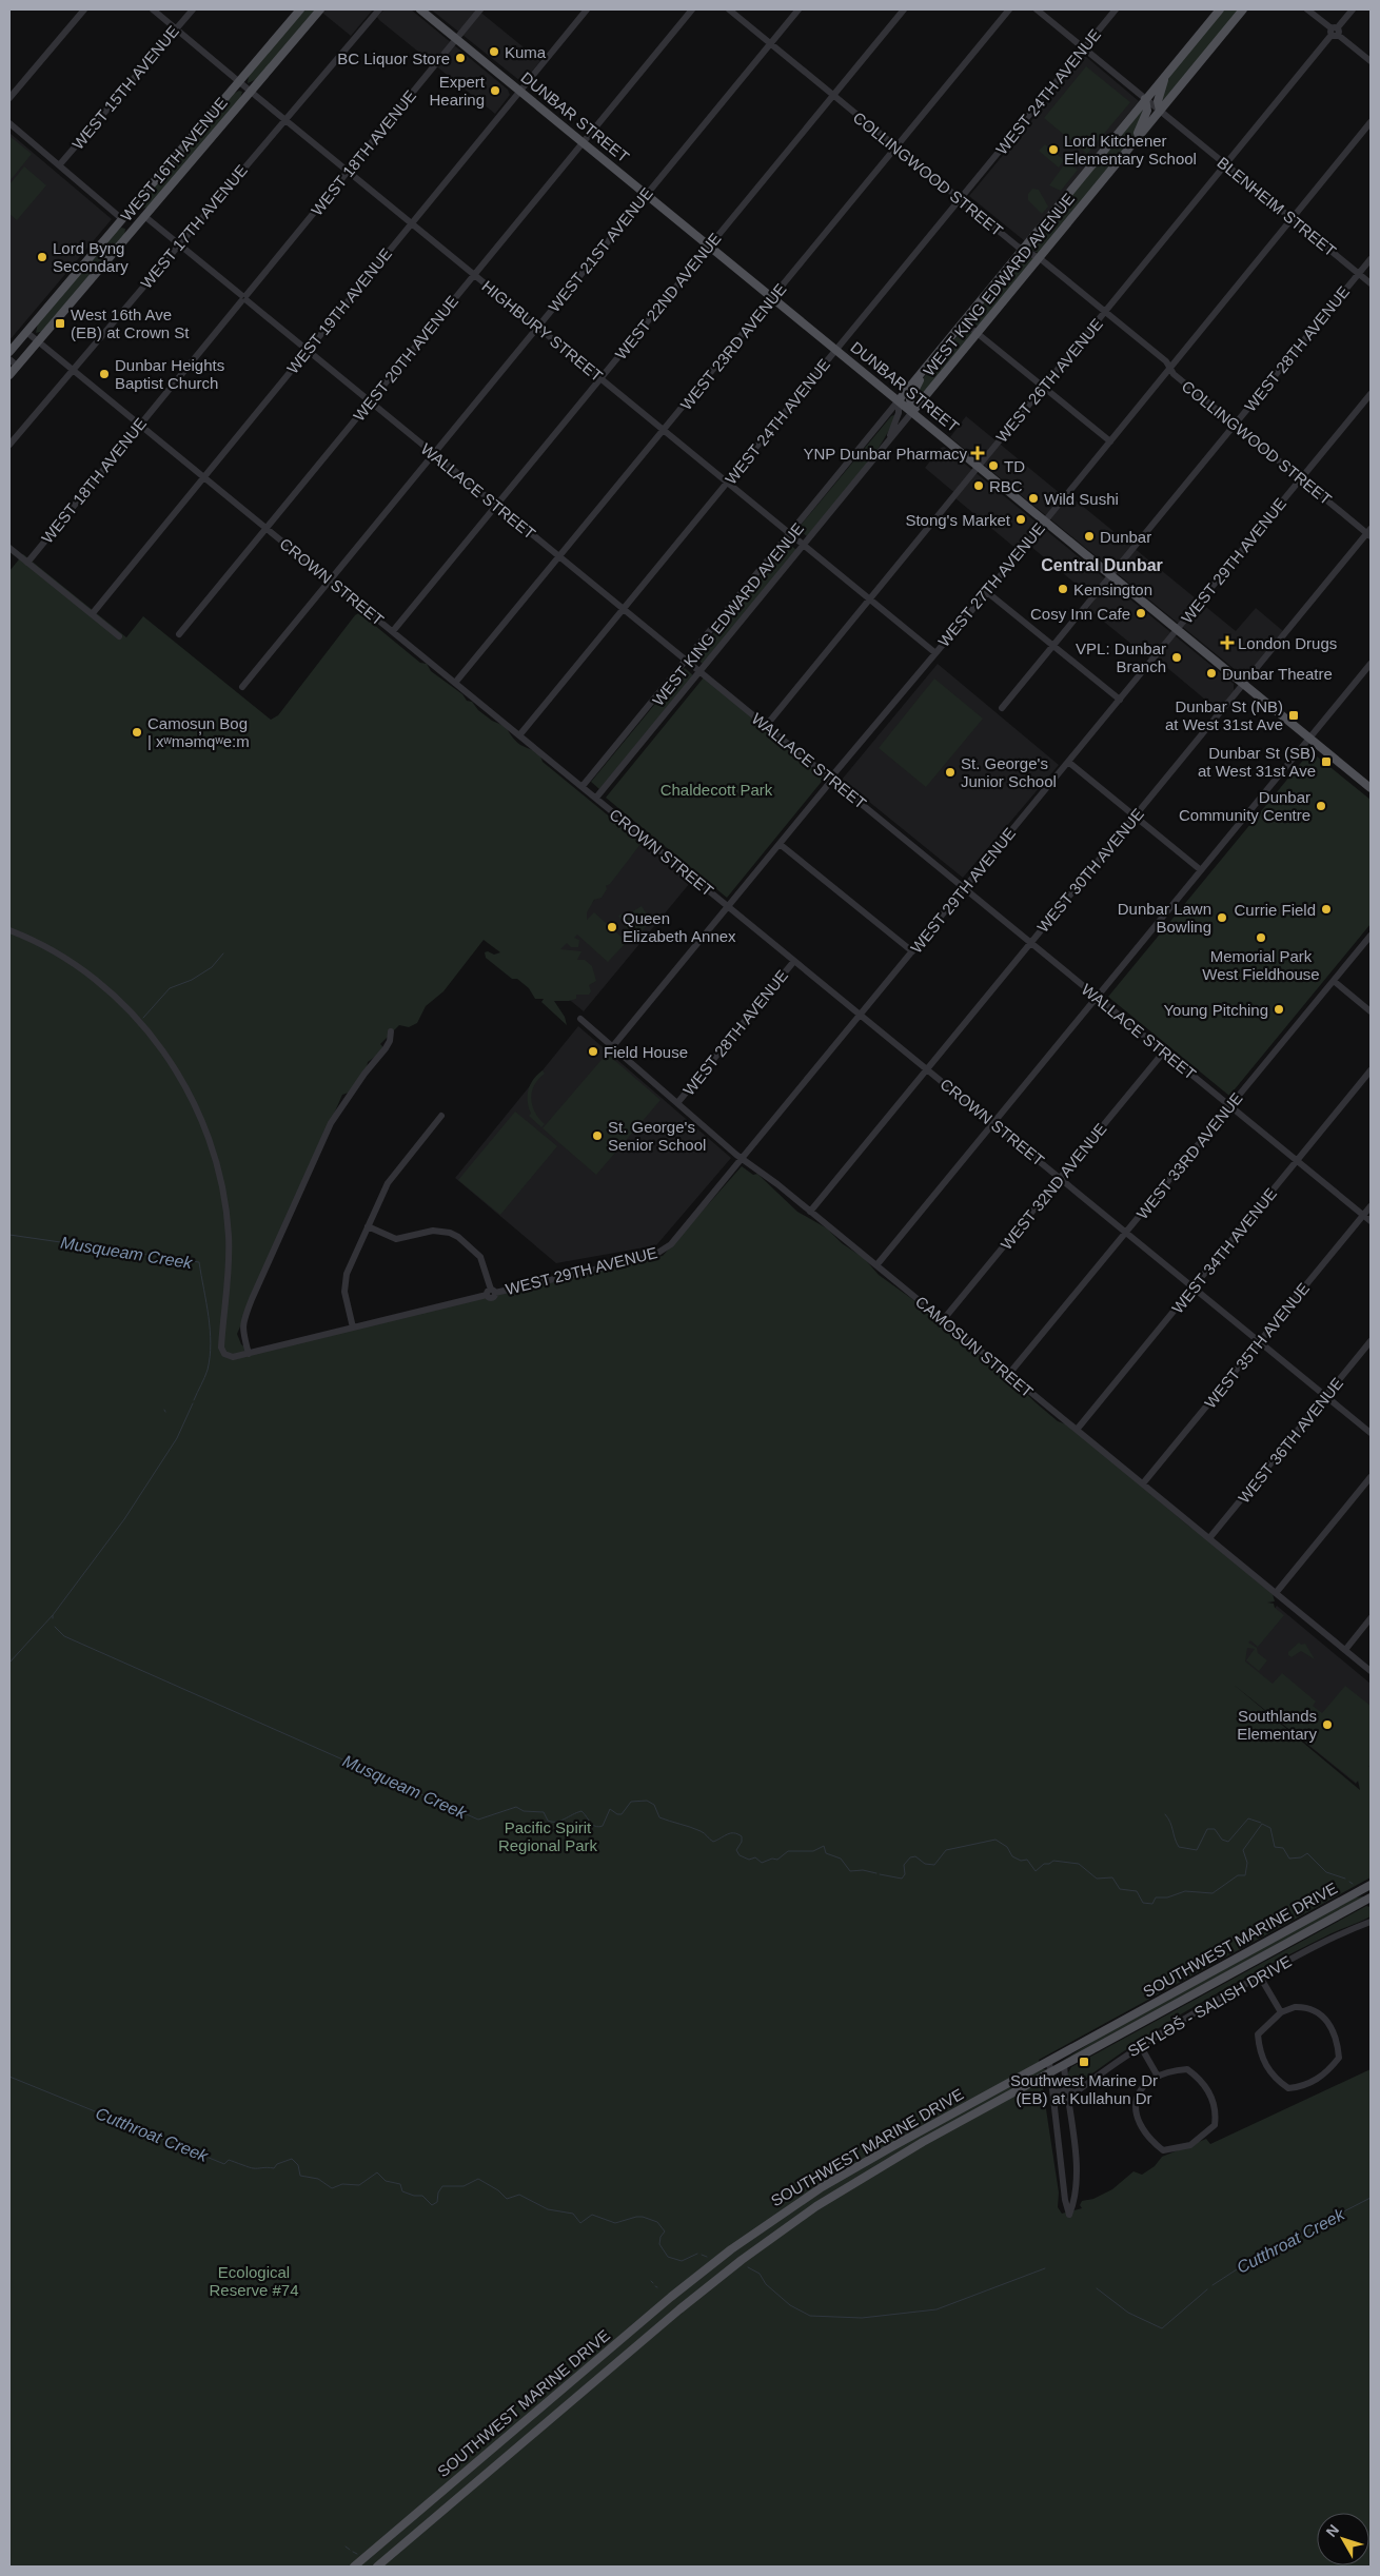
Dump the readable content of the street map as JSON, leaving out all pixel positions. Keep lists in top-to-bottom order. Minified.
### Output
{"streets":{"main road":["DUNBAR STREET","WEST 16TH AVENUE","WEST KING EDWARD AVENUE","SOUTHWEST MARINE DRIVE"],"street":["WEST 15TH AVENUE","WEST 24TH AVENUE","WEST 18TH AVENUE","COLLINGWOOD STREET","BLENHEIM STREET","WEST 17TH AVENUE","WEST 21ST AVENUE","WEST 22ND AVENUE","WEST 19TH AVENUE","HIGHBURY STREET","WEST 23RD AVENUE","WEST 28TH AVENUE","WEST 20TH AVENUE","WEST 26TH AVENUE","WALLACE STREET","WEST 29TH AVENUE","CROWN STREET","WEST 27TH AVENUE","WEST 30TH AVENUE","WEST 33RD AVENUE","WEST 32ND AVENUE","WEST 34TH AVENUE","WEST 35TH AVENUE","CAMOSUN STREET","WEST 36TH AVENUE","SEYLƏŠ - SALISH DRIVE"]},"crossings":[["WEST 15TH AVENUE","HIGHBURY STREET"],["WEST 24TH AVENUE","DUNBAR STREET"],["WEST 24TH AVENUE","COLLINGWOOD STREET"],["WEST 24TH AVENUE","BLENHEIM STREET"],["WEST 24TH AVENUE","HIGHBURY STREET"],["WEST 24TH AVENUE","WALLACE STREET"],["WEST 24TH AVENUE","CROWN STREET"],["DUNBAR STREET","WEST 18TH AVENUE"],["DUNBAR STREET","WEST 21ST AVENUE"],["DUNBAR STREET","WEST KING EDWARD AVENUE"],["DUNBAR STREET","WEST 22ND AVENUE"],["DUNBAR STREET","WEST 19TH AVENUE"],["DUNBAR STREET","WEST 23RD AVENUE"],["DUNBAR STREET","WEST 28TH AVENUE"],["DUNBAR STREET","WEST 20TH AVENUE"],["DUNBAR STREET","WEST 26TH AVENUE"],["DUNBAR STREET","WEST 29TH AVENUE"],["DUNBAR STREET","WEST 27TH AVENUE"],["DUNBAR STREET","WEST 30TH AVENUE"],["WEST 18TH AVENUE","HIGHBURY STREET"],["WEST 18TH AVENUE","WALLACE STREET"],["WEST 18TH AVENUE","CROWN STREET"],["WEST 16TH AVENUE","HIGHBURY STREET"],["WEST 16TH AVENUE","WALLACE STREET"],["WEST 16TH AVENUE","CROWN STREET"],["COLLINGWOOD STREET","WEST 21ST AVENUE"],["COLLINGWOOD STREET","WEST KING EDWARD AVENUE"],["COLLINGWOOD STREET","WEST 22ND AVENUE"],["COLLINGWOOD STREET","WEST 23RD AVENUE"],["COLLINGWOOD STREET","WEST 28TH AVENUE"],["COLLINGWOOD STREET","WEST 26TH AVENUE"],["COLLINGWOOD STREET","WEST 29TH AVENUE"],["COLLINGWOOD STREET","WEST 27TH AVENUE"],["COLLINGWOOD STREET","WEST 30TH AVENUE"],["BLENHEIM STREET","WEST KING EDWARD AVENUE"],["BLENHEIM STREET","WEST 28TH AVENUE"],["BLENHEIM STREET","WEST 26TH AVENUE"],["BLENHEIM STREET","WEST 27TH AVENUE"],["WEST 17TH AVENUE","HIGHBURY STREET"],["WEST 17TH AVENUE","WALLACE STREET"],["WEST 17TH AVENUE","CROWN STREET"],["WEST 21ST AVENUE","HIGHBURY STREET"],["WEST 21ST AVENUE","WALLACE STREET"],["WEST 21ST AVENUE","CROWN STREET"],["WEST KING EDWARD AVENUE","HIGHBURY STREET"],["WEST KING EDWARD AVENUE","WALLACE STREET"],["WEST KING EDWARD AVENUE","CROWN STREET"],["WEST 22ND AVENUE","HIGHBURY STREET"],["WEST 22ND AVENUE","WALLACE STREET"],["WEST 22ND AVENUE","CROWN STREET"],["WEST 19TH AVENUE","HIGHBURY STREET"],["WEST 19TH AVENUE","WALLACE STREET"],["WEST 19TH AVENUE","CROWN STREET"],["HIGHBURY STREET","WEST 23RD AVENUE"],["HIGHBURY STREET","WEST 20TH AVENUE"],["HIGHBURY STREET","WEST 26TH AVENUE"],["HIGHBURY STREET","WEST 27TH AVENUE"],["WEST 23RD AVENUE","WALLACE STREET"],["WEST 23RD AVENUE","CROWN STREET"],["WEST 28TH AVENUE","CROWN STREET"],["WEST 28TH AVENUE","CAMOSUN STREET"],["WEST 20TH AVENUE","WALLACE STREET"],["WEST 20TH AVENUE","CROWN STREET"],["WEST 26TH AVENUE","WALLACE STREET"],["WALLACE STREET","WEST 29TH AVENUE"],["WALLACE STREET","WEST 27TH AVENUE"],["WALLACE STREET","WEST 30TH AVENUE"],["WALLACE STREET","WEST 33RD AVENUE"],["WALLACE STREET","WEST 32ND AVENUE"],["WALLACE STREET","WEST 34TH AVENUE"],["WALLACE STREET","WEST 35TH AVENUE"],["WEST 29TH AVENUE","CROWN STREET"],["WEST 29TH AVENUE","CAMOSUN STREET"],["CROWN STREET","WEST 27TH AVENUE"],["CROWN STREET","WEST 30TH AVENUE"],["CROWN STREET","WEST 33RD AVENUE"],["CROWN STREET","WEST 32ND AVENUE"],["CROWN STREET","WEST 34TH AVENUE"],["CROWN STREET","WEST 35TH AVENUE"],["CROWN STREET","WEST 36TH AVENUE"],["WEST 27TH AVENUE","CAMOSUN STREET"],["WEST 30TH AVENUE","CAMOSUN STREET"],["WEST 33RD AVENUE","CAMOSUN STREET"],["WEST 32ND AVENUE","CAMOSUN STREET"],["WEST 34TH AVENUE","CAMOSUN STREET"],["WEST 35TH AVENUE","CAMOSUN STREET"],["CAMOSUN STREET","WEST 36TH AVENUE"]],"districts":["Central Dunbar"],"water":["Musqueam Creek","Cutthroat Creek"],"parks":["Chaldecott Park","Pacific Spirit Regional Park","Ecological Reserve #74"],"places":{"other":["Kuma","BC Liquor Store","Expert Hearing","Lord Kitchener Elementary School","Lord Byng Secondary","Dunbar Heights Baptist Church","TD","RBC","Wild Sushi","Stong's Market","Dunbar","Kensington","Cosy Inn Cafe","VPL: Dunbar Branch","Dunbar Theatre","Camosun Bog | xʷməm̓qʷe:m","St. George's Junior School","Dunbar Community Centre","Currie Field","Dunbar Lawn Bowling","Queen Elizabeth Annex","Memorial Park West Fieldhouse","Young Pitching","Field House","St. George's Senior School","Southlands Elementary"],"transit":["West 16th Ave (EB) at Crown St","Dunbar St (NB) at West 31st Ave","Dunbar St (SB) at West 31st Ave","Southwest Marine Dr (EB) at Kullahun Dr"],"health":["YNP Dunbar Pharmacy","London Drugs"]},"north":"top left"}
